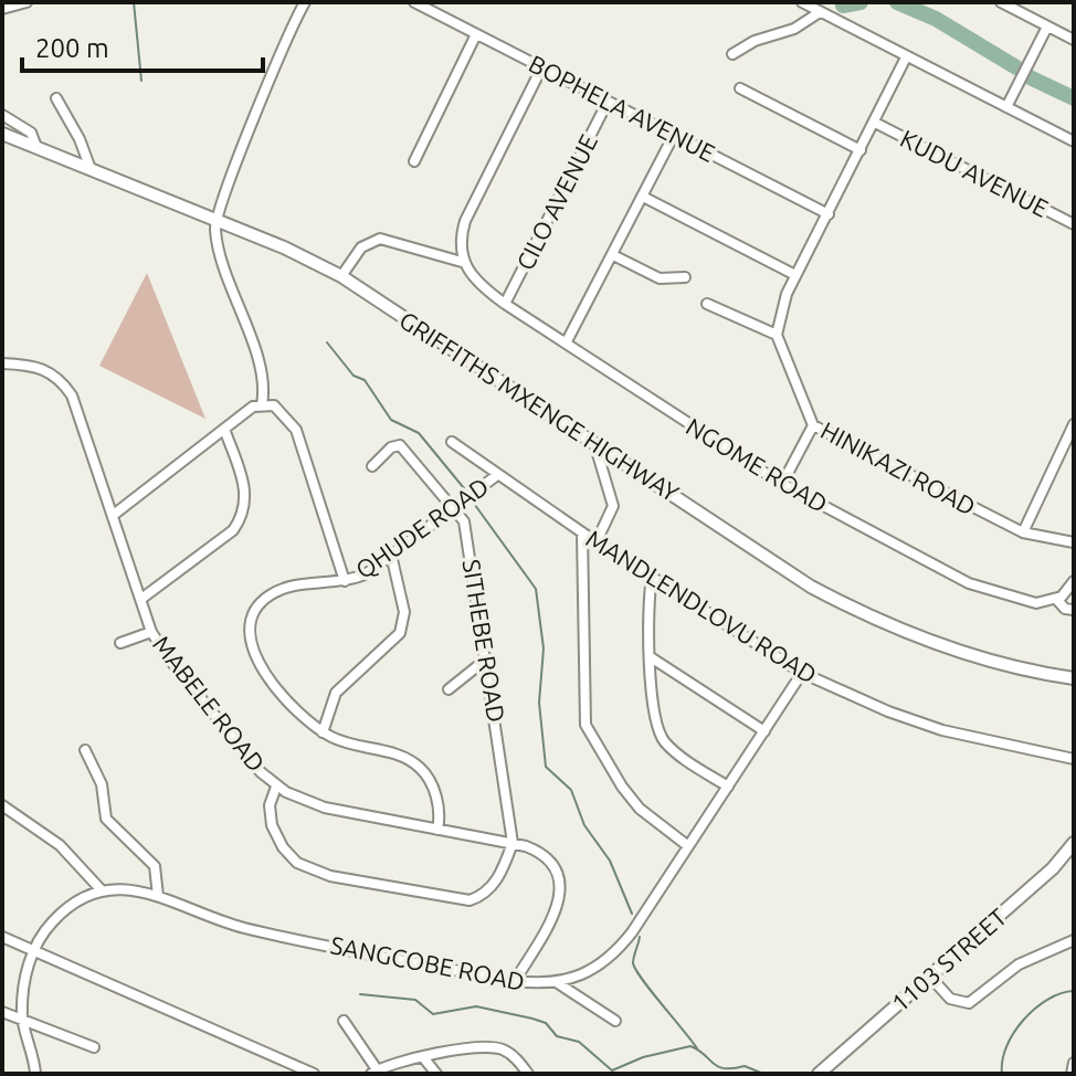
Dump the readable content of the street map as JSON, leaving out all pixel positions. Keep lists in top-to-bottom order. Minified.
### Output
{"streets":{"street":["BOPHELA AVENUE","KUDU AVENUE","CILO AVENUE","GRIFFITHS MXENGE HIGHWAY","NGOME ROAD","HINIKAZI ROAD","QHUDE ROAD","MANDLENDLOVU ROAD","SITHEBE ROAD","MABELE ROAD","1103 STREET","SANGCOBE ROAD"]},"crossings":[["BOPHELA AVENUE","CILO AVENUE"],["CILO AVENUE","NGOME ROAD"],["QHUDE ROAD","MANDLENDLOVU ROAD"],["QHUDE ROAD","SITHEBE ROAD"],["QHUDE ROAD","MABELE ROAD"],["MANDLENDLOVU ROAD","SANGCOBE ROAD"],["SITHEBE ROAD","MABELE ROAD"],["MABELE ROAD","SANGCOBE ROAD"]],"scale_bar":"200 m"}
